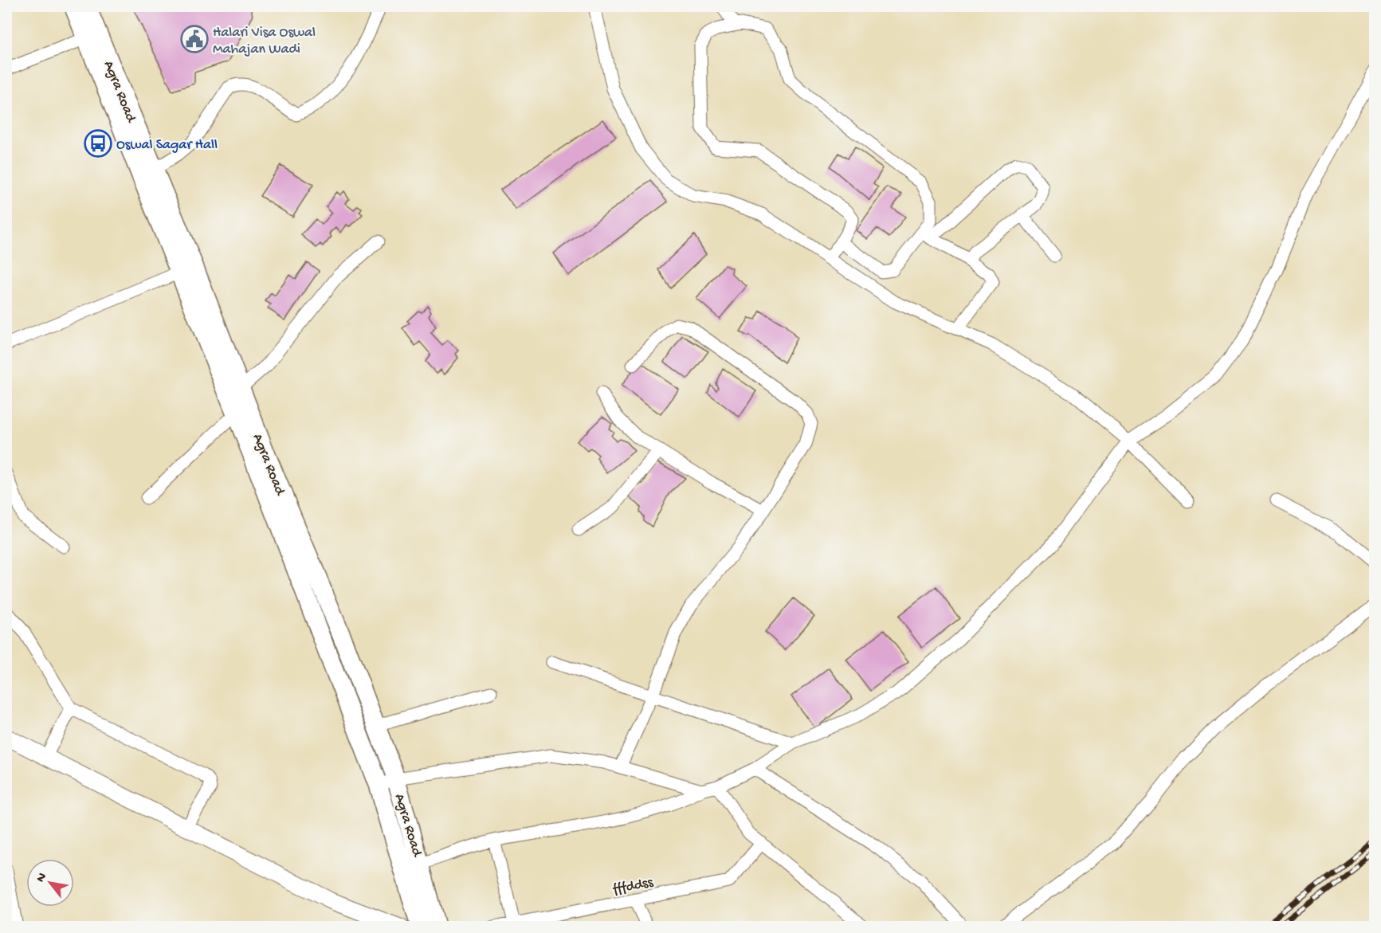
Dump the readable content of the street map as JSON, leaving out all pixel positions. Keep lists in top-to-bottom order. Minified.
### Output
{"streets":{"highway":["Agra Road"],"street":["fffddss"]},"places":{"public building":["Halari Visa Oswal Mahajan Wadi"],"bus stop":["Oswal Sagar Hall"]},"north":"top left"}
